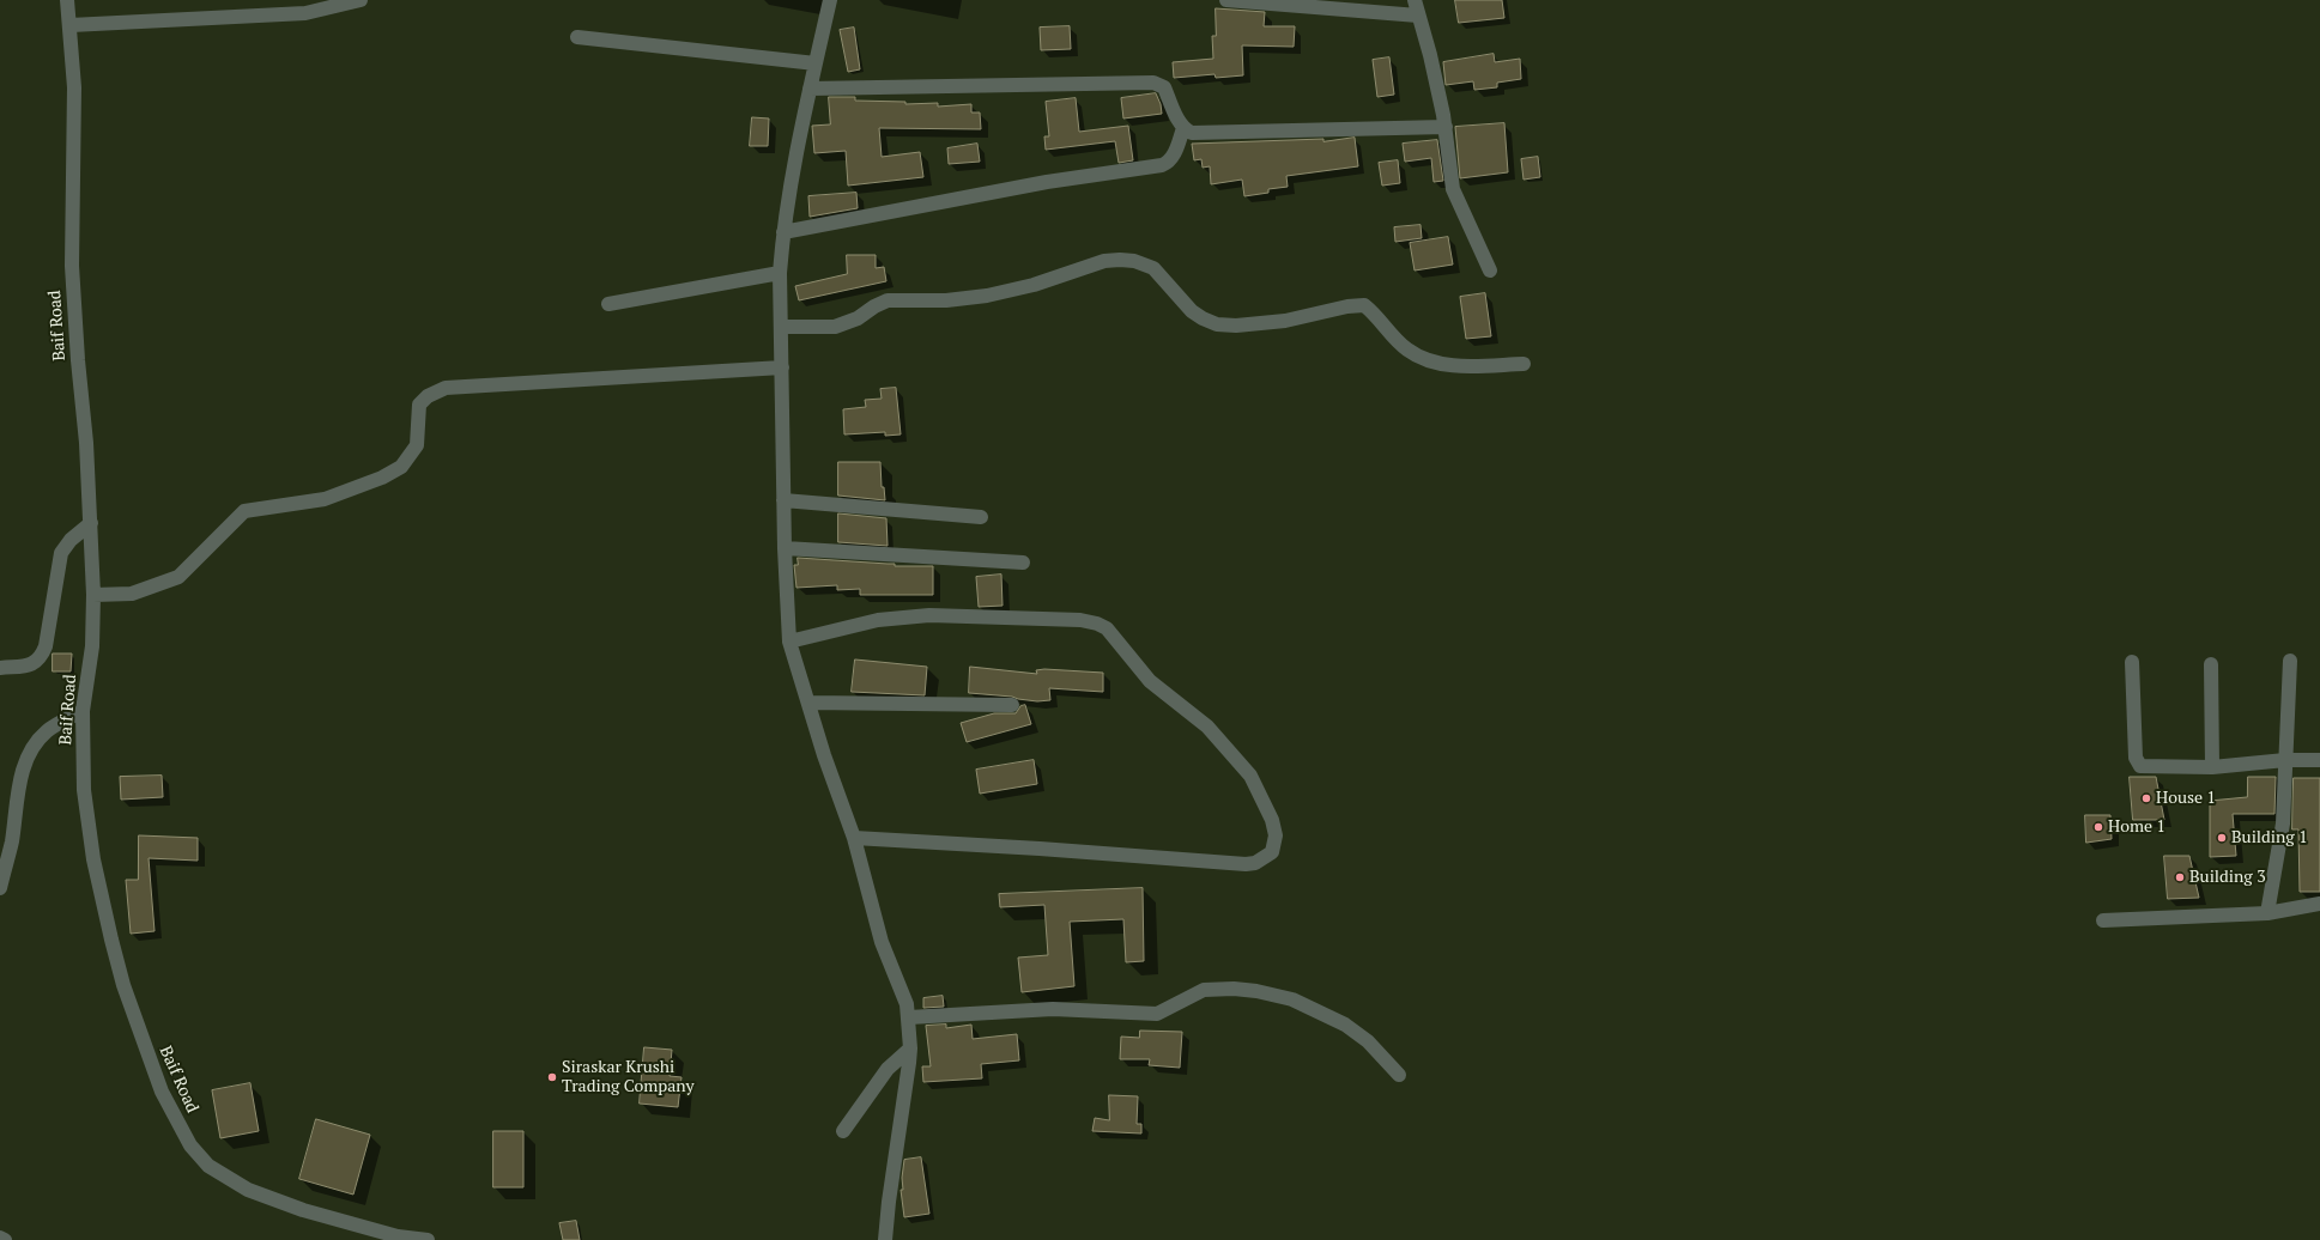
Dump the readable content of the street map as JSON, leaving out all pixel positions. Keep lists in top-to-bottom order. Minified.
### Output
{"streets":{"street":["Baif Road"]},"places":["House 1","Home 1","Building 1","Building 3","Siraskar Krushi Trading Company"]}
